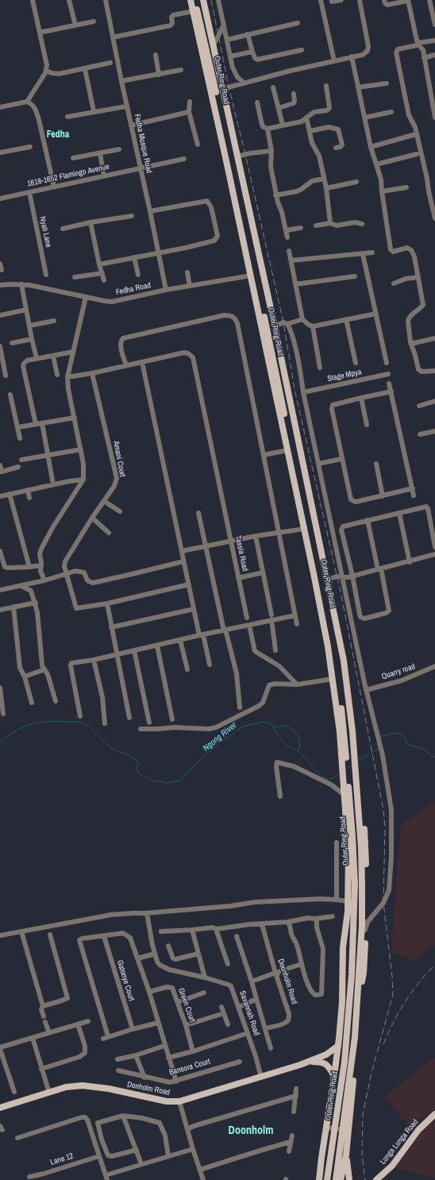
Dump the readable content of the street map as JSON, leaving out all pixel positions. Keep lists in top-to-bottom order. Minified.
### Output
{"streets":{"main road":["Outer Ring Road","Donholm Road","Lunga Lunga Road"],"street":["Fedha Mosque Road","1618-1652 Flamingo Avenue","Nyati Lane","Fedha Road","Stage Mpya","Amani Court","Tassia Road","Quarry road","Gatonye Court","Doonholm Road","Green Court","Savannah Road","Bansora Court","Lane 12"]},"crossings":[["Fedha Mosque Road","1618-1652 Flamingo Avenue"],["Fedha Mosque Road","Fedha Road"],["1618-1652 Flamingo Avenue","Nyati Lane"],["Amani Court","Tassia Road"],["Savannah Road","Donholm Road"]],"districts":["Fedha","Doonholm"],"water":["Ngong River"]}
